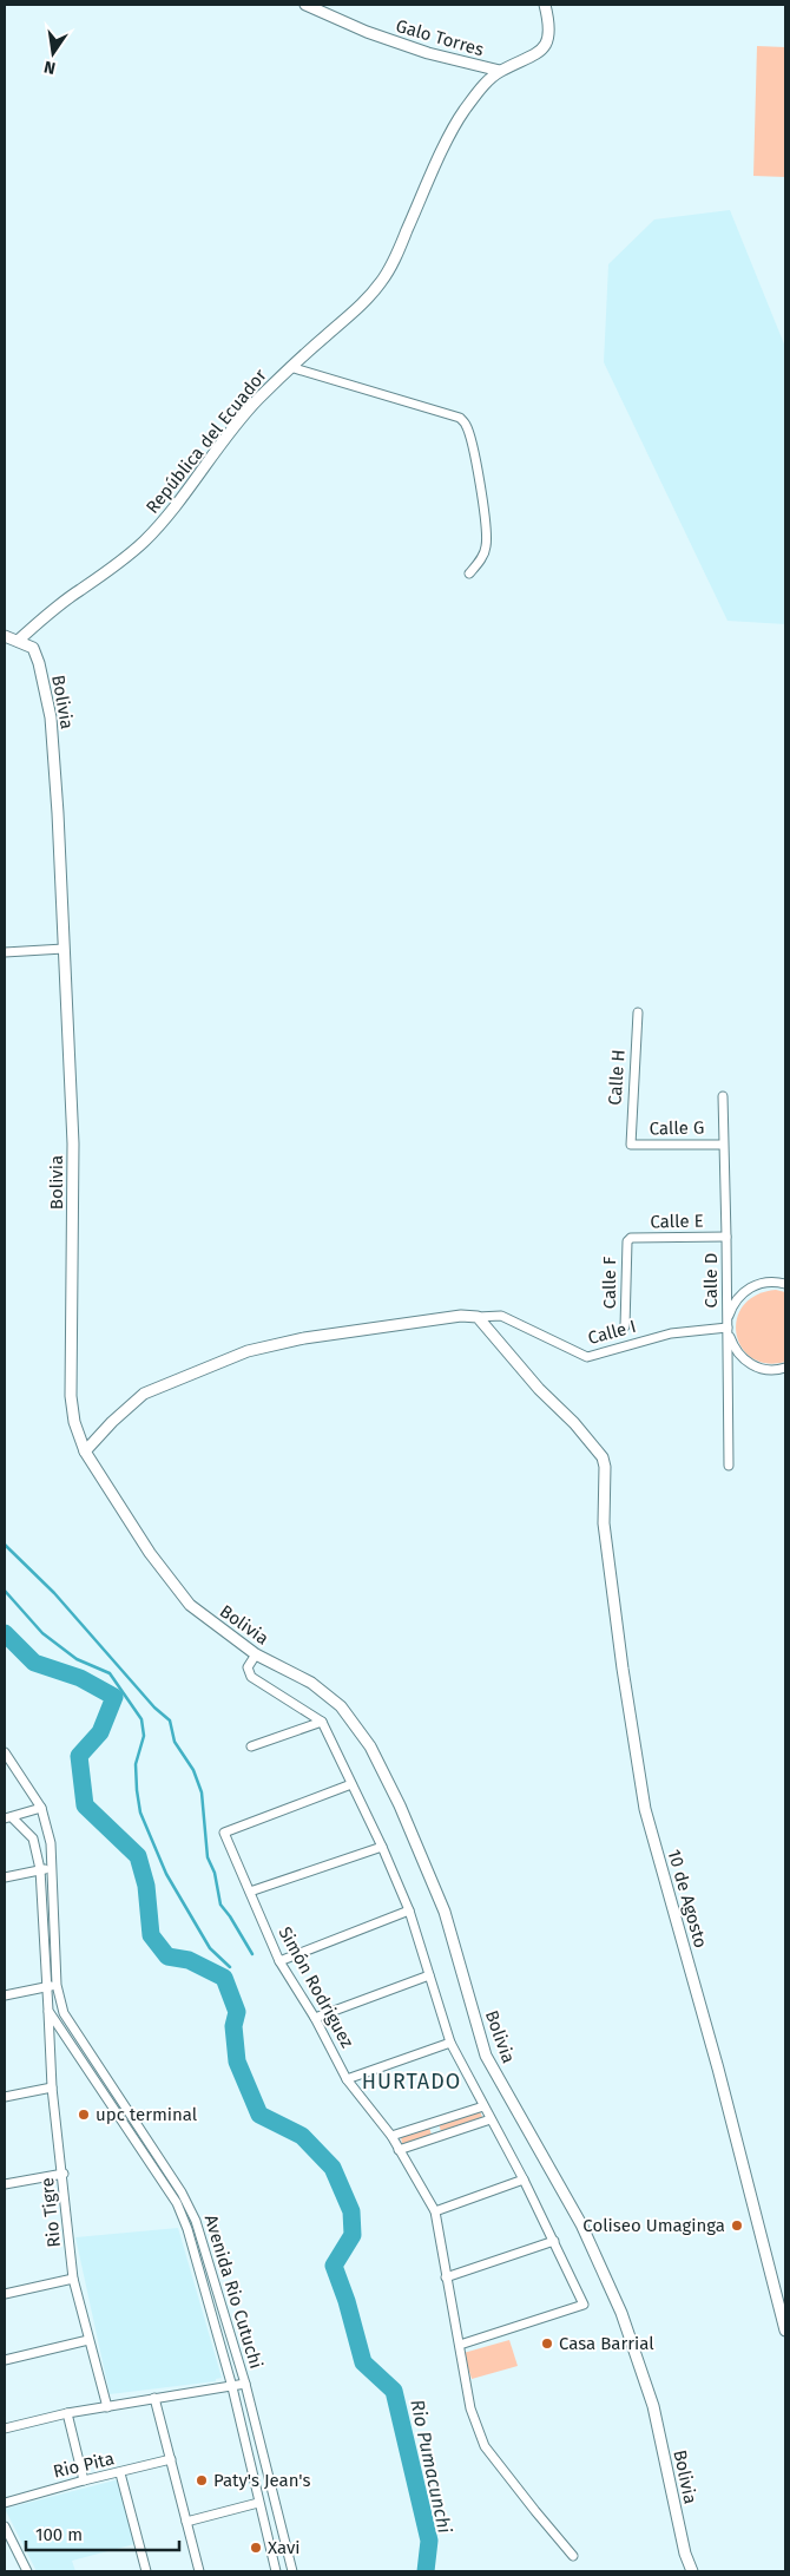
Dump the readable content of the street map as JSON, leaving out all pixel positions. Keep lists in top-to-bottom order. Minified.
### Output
{"streets":{"street":["Galo Torres","República del Ecuador","Bolivia","Calle H","Calle G","Calle E","Calle D","Calle F","Calle I","10 de Agosto","Simón Rodriguez","Rio Tigre","Avenida Rio Cutuchi","Rio Pita"]},"crossings":[["Galo Torres","República del Ecuador"],["República del Ecuador","Bolivia"],["Calle H","Calle G"],["Calle G","Calle D"],["Calle E","Calle D"],["Calle E","Calle F"],["Calle D","Calle I"],["Calle I","10 de Agosto"],["Rio Tigre","Avenida Rio Cutuchi"]],"districts":["HURTADO"],"water":["Rio Pumacunchi"],"places":["upc terminal","Coliseo Umaginga","Casa Barrial","Paty's Jean's","Xavi"],"scale_bar":"100 m","north":"bottom"}
